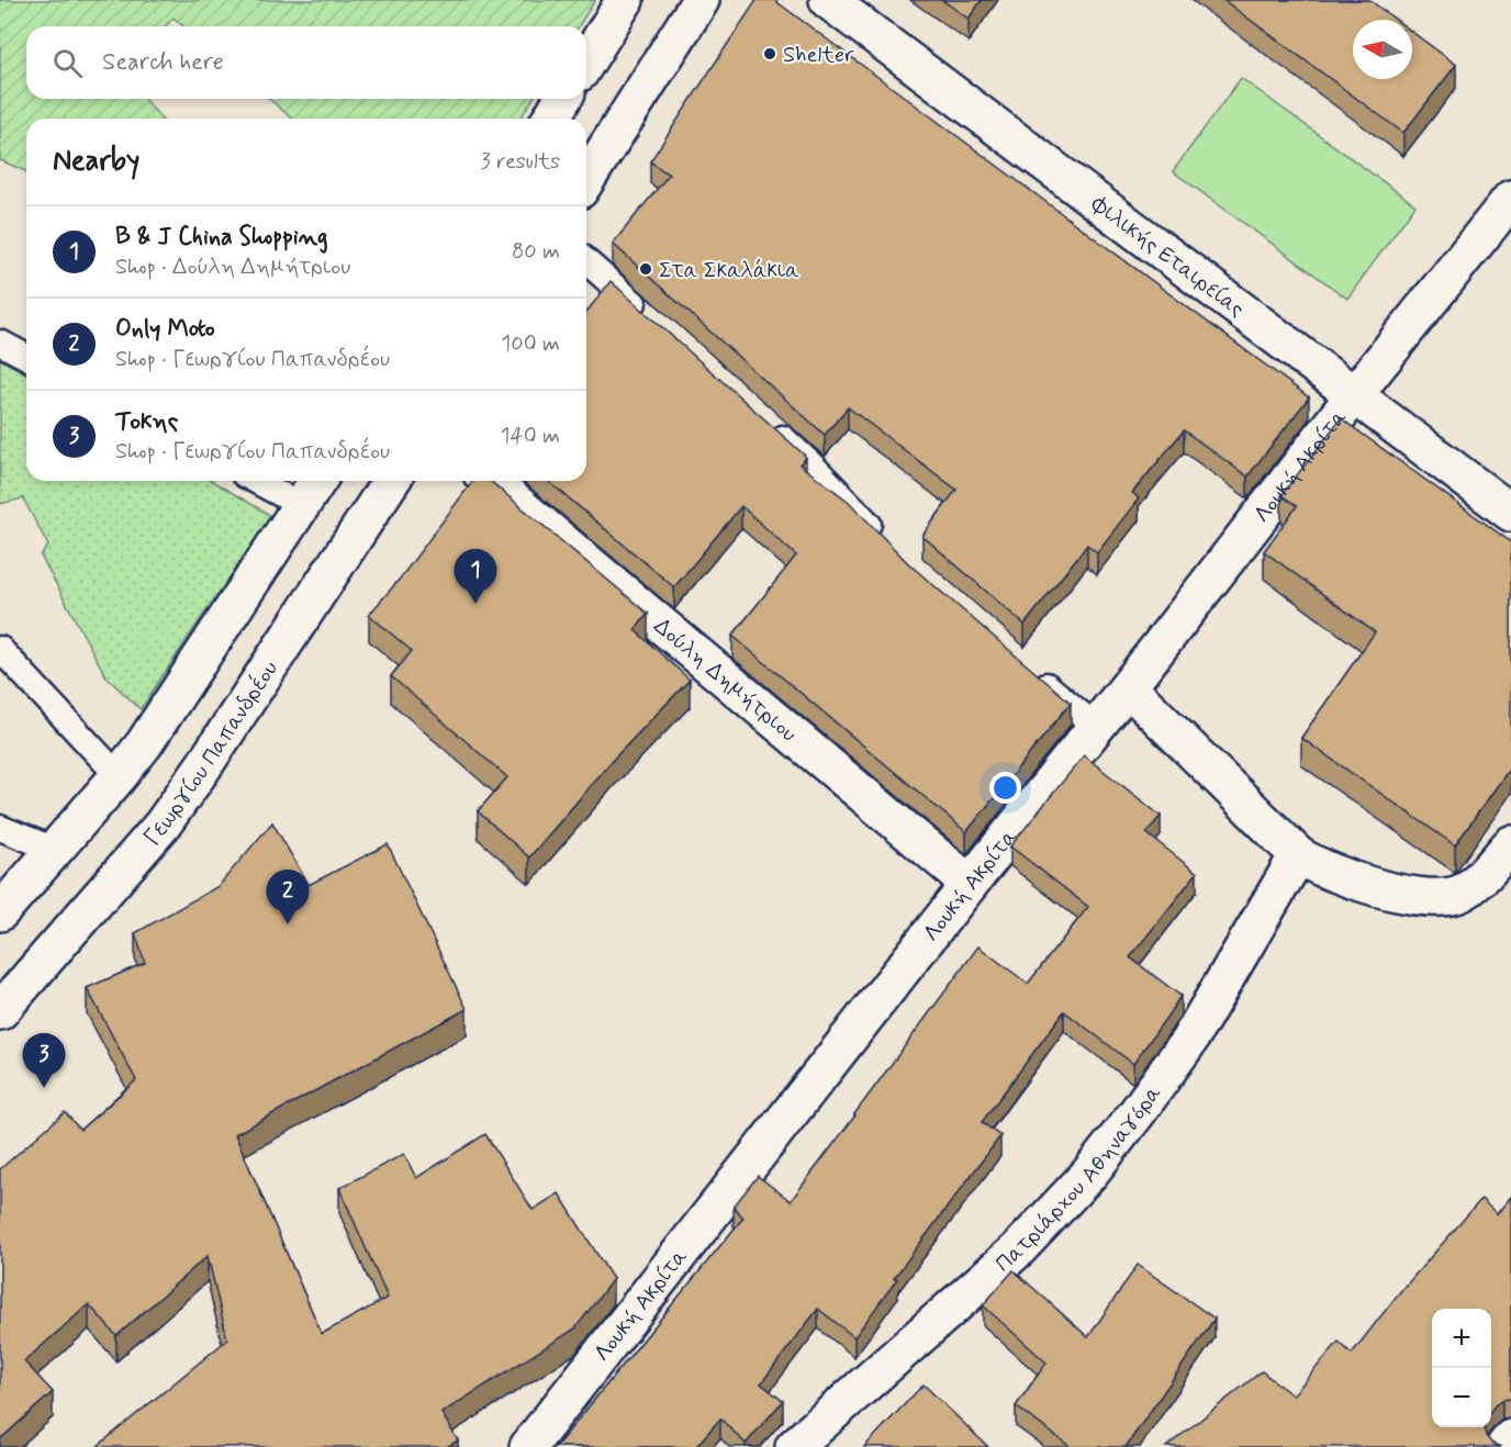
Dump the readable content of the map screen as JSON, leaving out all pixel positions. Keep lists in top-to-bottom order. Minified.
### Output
{"streets":{"street":["Φιλικής Εταιρείας","Λουκή Ακρίτα","Δούλη Δημήτριου","Γεωργίου Παπανδρέου","Πατριάρχου Αθηναγόρα"]},"crossings":[["Φιλικής Εταιρείας","Λουκή Ακρίτα"],["Λουκή Ακρίτα","Δούλη Δημήτριου"]],"places":["Shelter","Στα Σκαλάκια"],"north":"left","page":{"search":"Search here","heading":["Nearby","3 results"],"list":[{"mark":"1","name":"B & J China Shopping","note":"Shop · Δούλη Δημήτριου","value":"80 m"},{"mark":"2","name":"Only Moto","note":"Shop · Γεωργίου Παπανδρέου","value":"100 m"},{"mark":"3","name":"Τοκης","note":"Shop · Γεωργίου Παπανδρέου","value":"140 m"}],"pins":["1","2","3"],"map_buttons":["+","−"]}}
